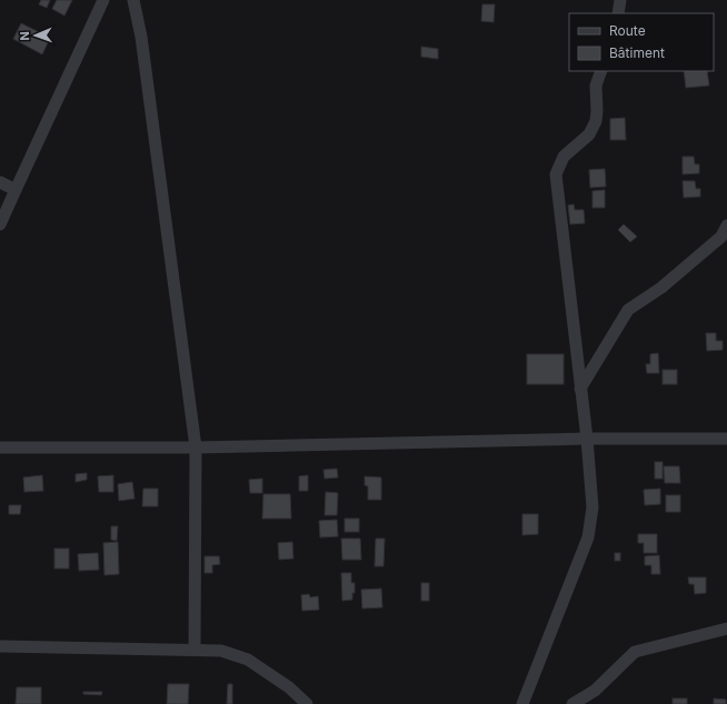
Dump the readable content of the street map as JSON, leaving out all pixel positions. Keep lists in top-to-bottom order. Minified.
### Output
{"legend":["Route","Bâtiment"],"north":"left"}
